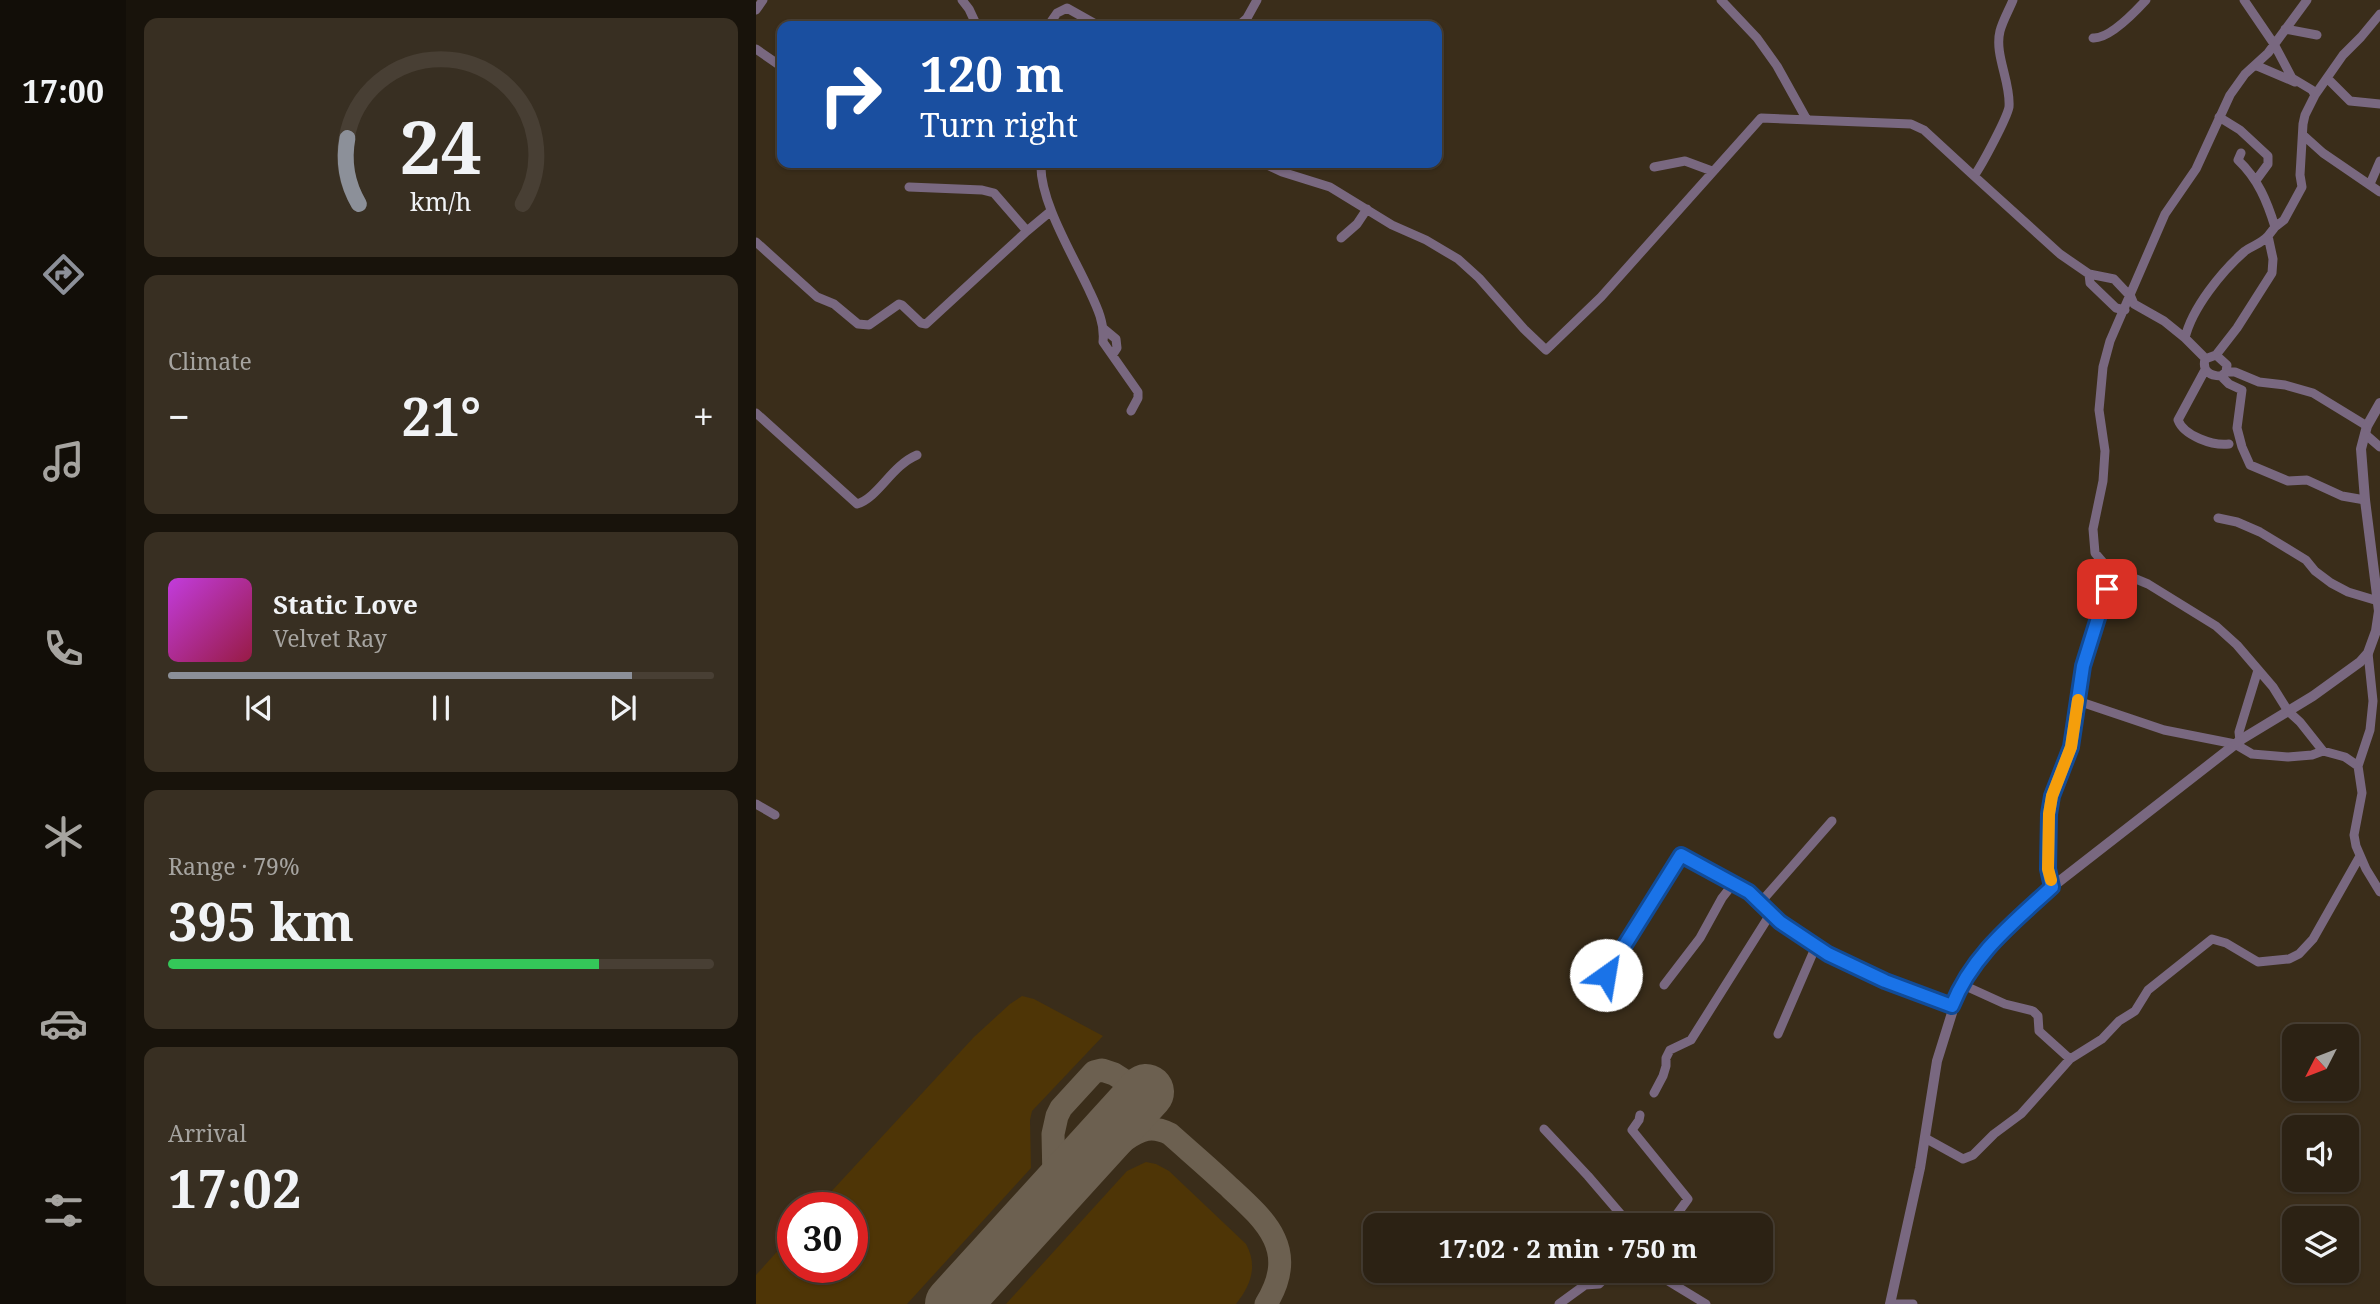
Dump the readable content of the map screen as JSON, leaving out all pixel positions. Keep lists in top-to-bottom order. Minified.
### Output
{"north":"bottom left","page":{"tabs":"17:00","turn":["120 m","Turn right"],"tile":["Climate",["Range · 79%","395 km"],["Arrival","17:02"]],"heat":["−","21°","+"],"song":["Static Love","Velvet Ray"],"limit":"30","trip":"17:02 · 2 min · 750 m","gauge":["24","km/h"]}}
